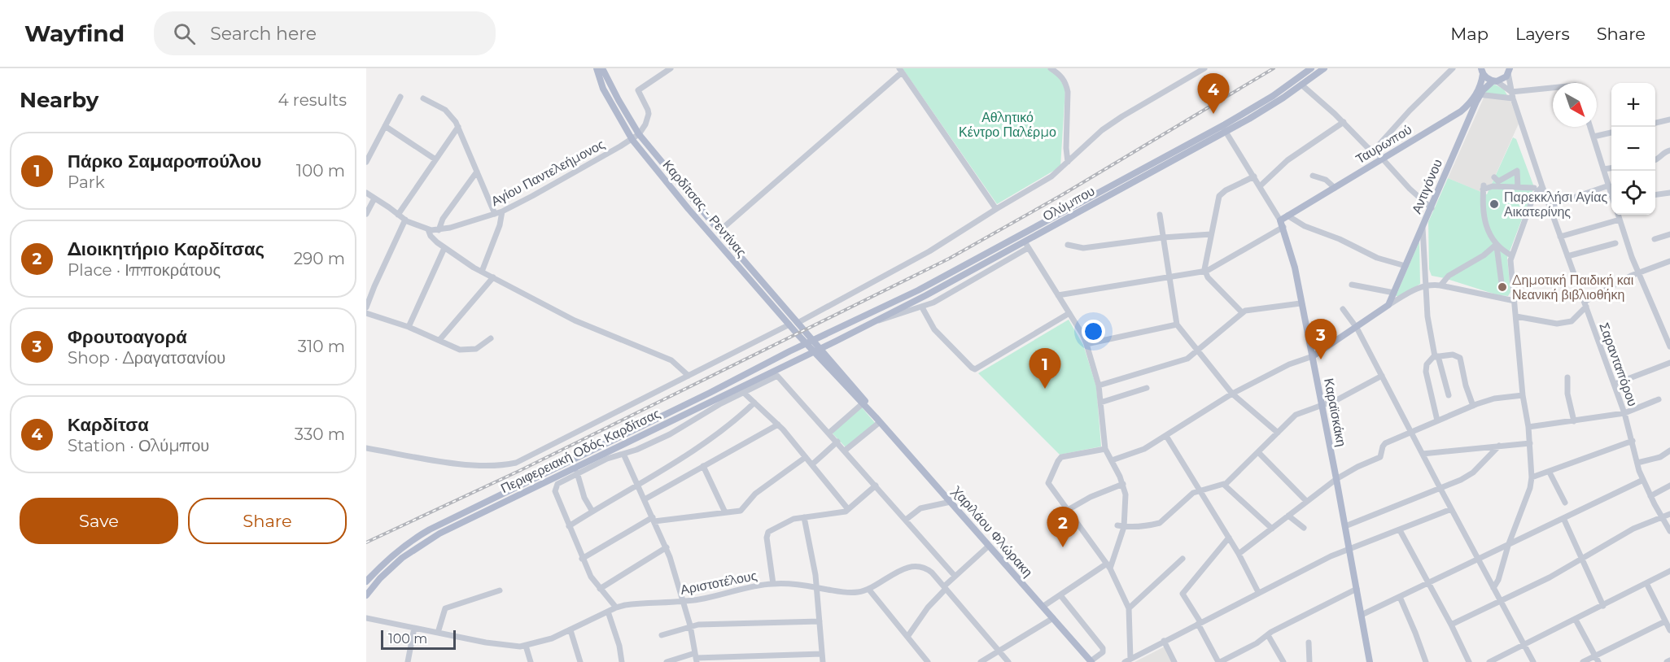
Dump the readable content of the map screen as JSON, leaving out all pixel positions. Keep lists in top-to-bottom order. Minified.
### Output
{"streets":{"main road":["Ταυρωπού","Αντιγόνου","Ολύμπου","Καρδίτσας - Ρεντίνας","Καραϊσκάκη","Περιφερειακή Οδός Καρδίτσας","Χαριλάου Φλώρακη"],"street":["Αγίου Παντελεήμονος","Σαρανταπόρου","Αριστοτέλους"]},"crossings":[["Ταυρωπού","Αντιγόνου"],["Ταυρωπού","Καραϊσκάκη"],["Αγίου Παντελεήμονος","Καρδίτσας - Ρεντίνας"],["Αντιγόνου","Σαρανταπόρου"],["Ολύμπου","Καρδίτσας - Ρεντίνας"],["Ολύμπου","Καραϊσκάκη"],["Ολύμπου","Περιφερειακή Οδός Καρδίτσας"],["Ολύμπου","Χαριλάου Φλώρακη"],["Καρδίτσας - Ρεντίνας","Περιφερειακή Οδός Καρδίτσας"],["Καρδίτσας - Ρεντίνας","Χαριλάου Φλώρακη"],["Περιφερειακή Οδός Καρδίτσας","Χαριλάου Φλώρακη"]],"parks":["Αθλητικό Κέντρο Παλέρμο"],"places":["Παρεκκλήσι Αγίας Αικατερίνης","Δημοτική Παιδική και Νεανική βιβλιοθήκη"],"scale_bar":"100 m","north":"bottom right","page":{"header":"Wayfind","search":"Search here","nav":["Map","Layers","Share"],"heading":["Nearby","4 results"],"pins":["4","3","1","2"],"map_buttons":["+","−"],"list":[{"mark":"1","name":"Πάρκο Σαμαροπούλου","note":"Park","value":"100 m"},{"mark":"2","name":"Διοικητήριο Καρδίτσας","note":"Place · Ιπποκράτους","value":"290 m"},{"mark":"3","name":"Φρουτοαγορά","note":"Shop · Δραγατσανίου","value":"310 m"},{"mark":"4","name":"Καρδίτσα","note":"Station · Ολύμπου","value":"330 m"}],"buttons":["Save","Share"],"scale":"100 m"}}
